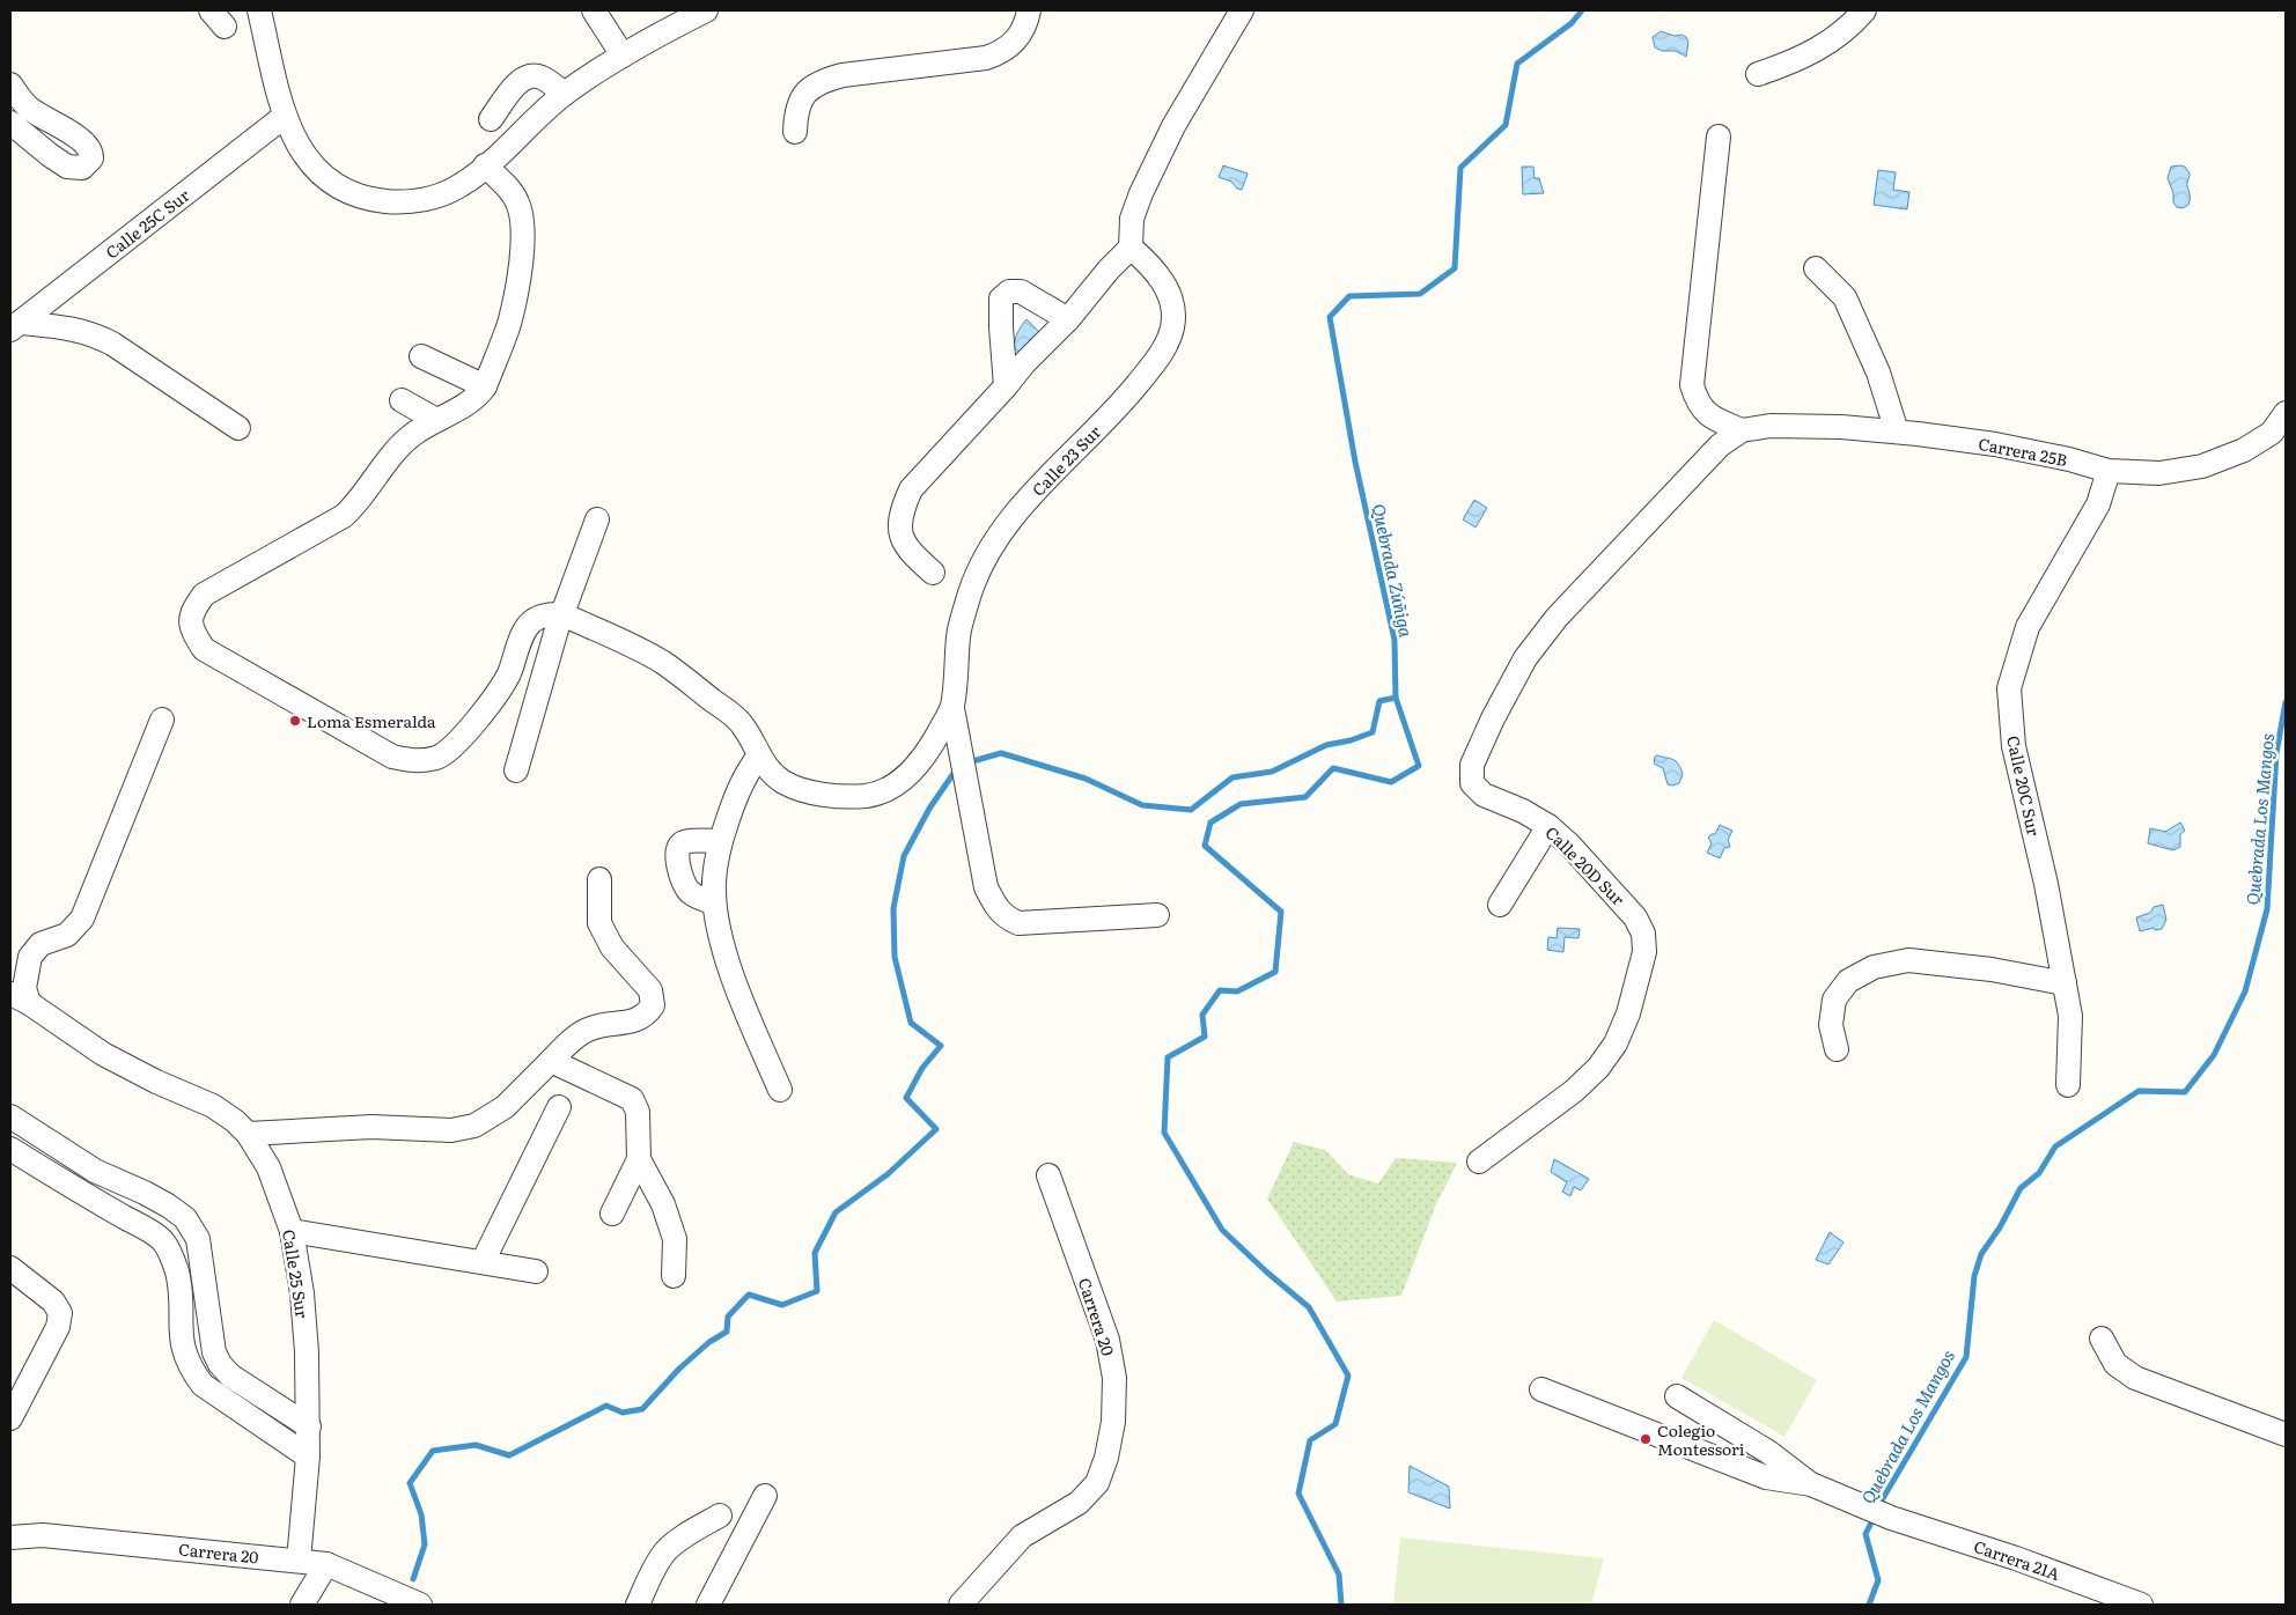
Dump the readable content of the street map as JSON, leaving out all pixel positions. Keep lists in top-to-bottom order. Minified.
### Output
{"streets":{"street":["Calle 25C Sur","Carrera 25B","Calle 23 Sur","Calle 20C Sur","Calle 20D Sur","Calle 25 Sur","Carrera 20","Carrera 21A"]},"crossings":[["Carrera 25B","Calle 20C Sur"],["Carrera 25B","Calle 20D Sur"],["Calle 25 Sur","Carrera 20"]],"water":["Quebrada Zúñiga","Quebrada Los Mangos"],"places":["Loma Esmeralda","Colegio Montessori"]}
